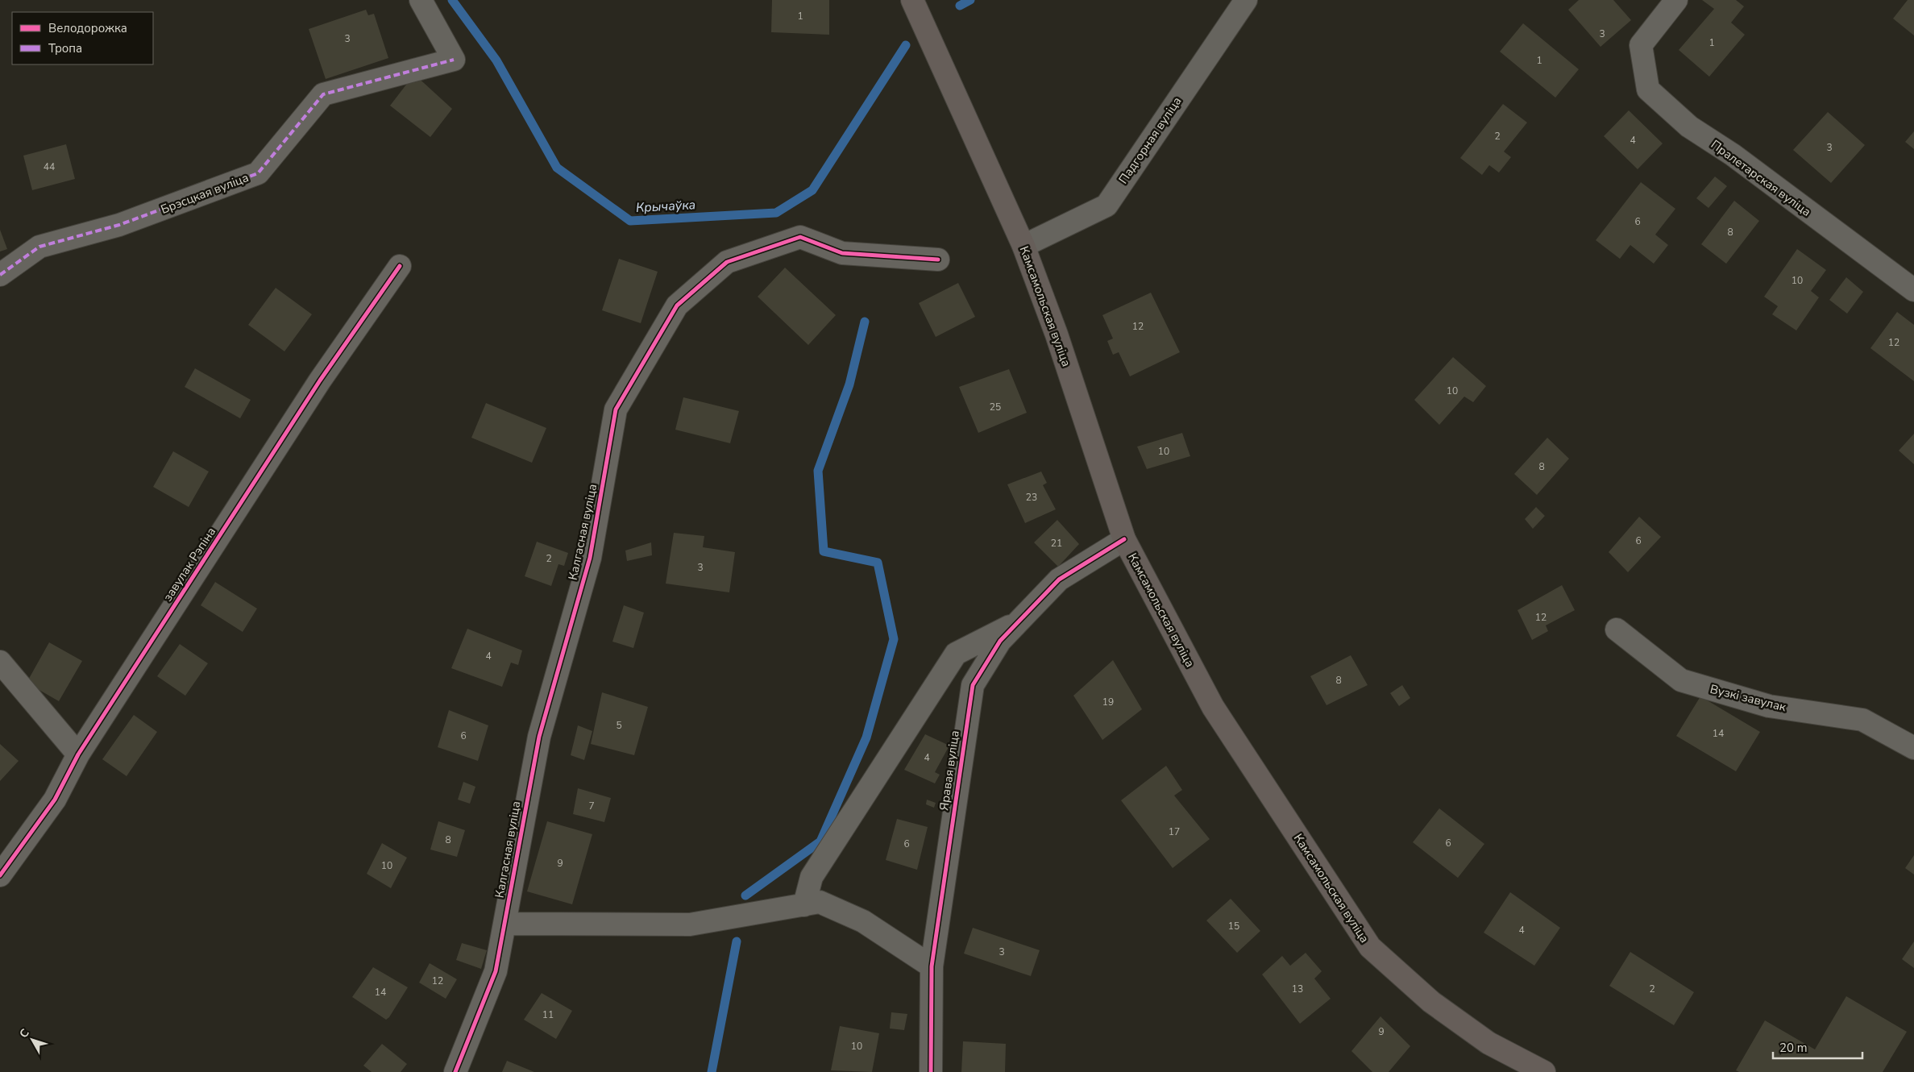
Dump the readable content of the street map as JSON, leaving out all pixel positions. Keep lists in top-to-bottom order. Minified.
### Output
{"streets":{"main road":["Камсамольская вуліца"],"street":["Падгорная вуліца","Пралетарская вуліца","Брэсцкая вуліца","Калгасная вуліца","завулак Рэпіна","Вузкі завулак","Яравая вуліца"]},"crossings":[["Падгорная вуліца","Камсамольская вуліца"],["Камсамольская вуліца","Яравая вуліца"]],"water":["Крычаўка"],"house_numbers":["1","3","3","1","1","2","4","3","44","6","8","10","12","12","10","25","10","8","23","6","21","2","3","12","4","8","19","5","14","6","4","7","17","8","6","6","9","10","15","4","3","12","13","2","14","11","9","10"],"legend":["Велодорожка","Тропа"],"scale_bar":"20 m","north":"top left"}
